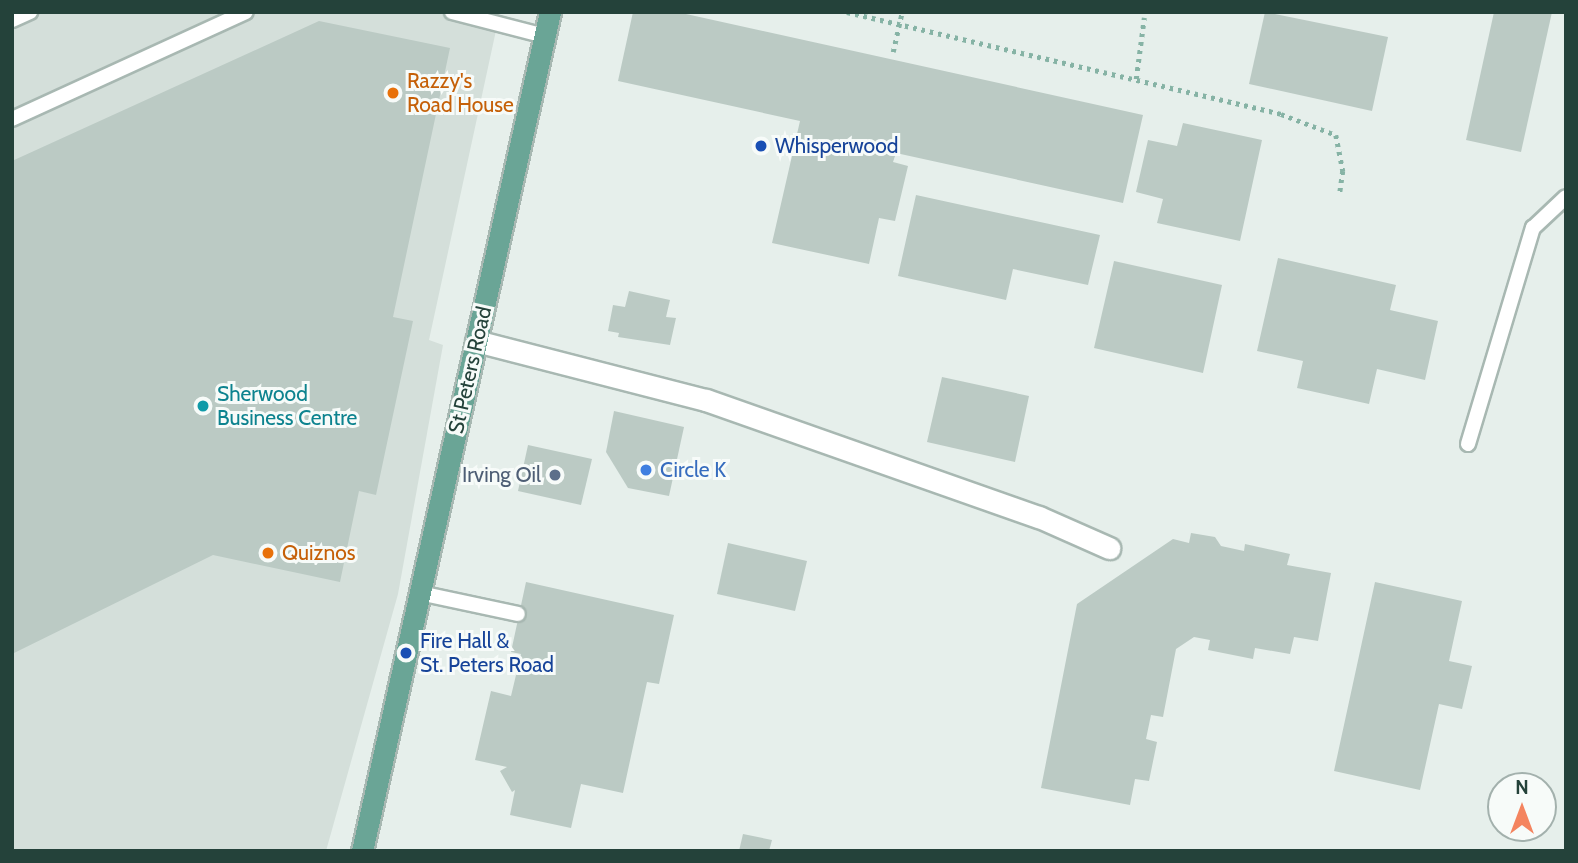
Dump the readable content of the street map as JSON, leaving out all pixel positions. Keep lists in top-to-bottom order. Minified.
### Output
{"streets":{"main road":["St Peters Road"]},"places":["Razzy's Road House","Whisperwood","Sherwood Business Centre","Circle K","Irving Oil","Quiznos","Fire Hall & St. Peters Road"],"north":"top"}
